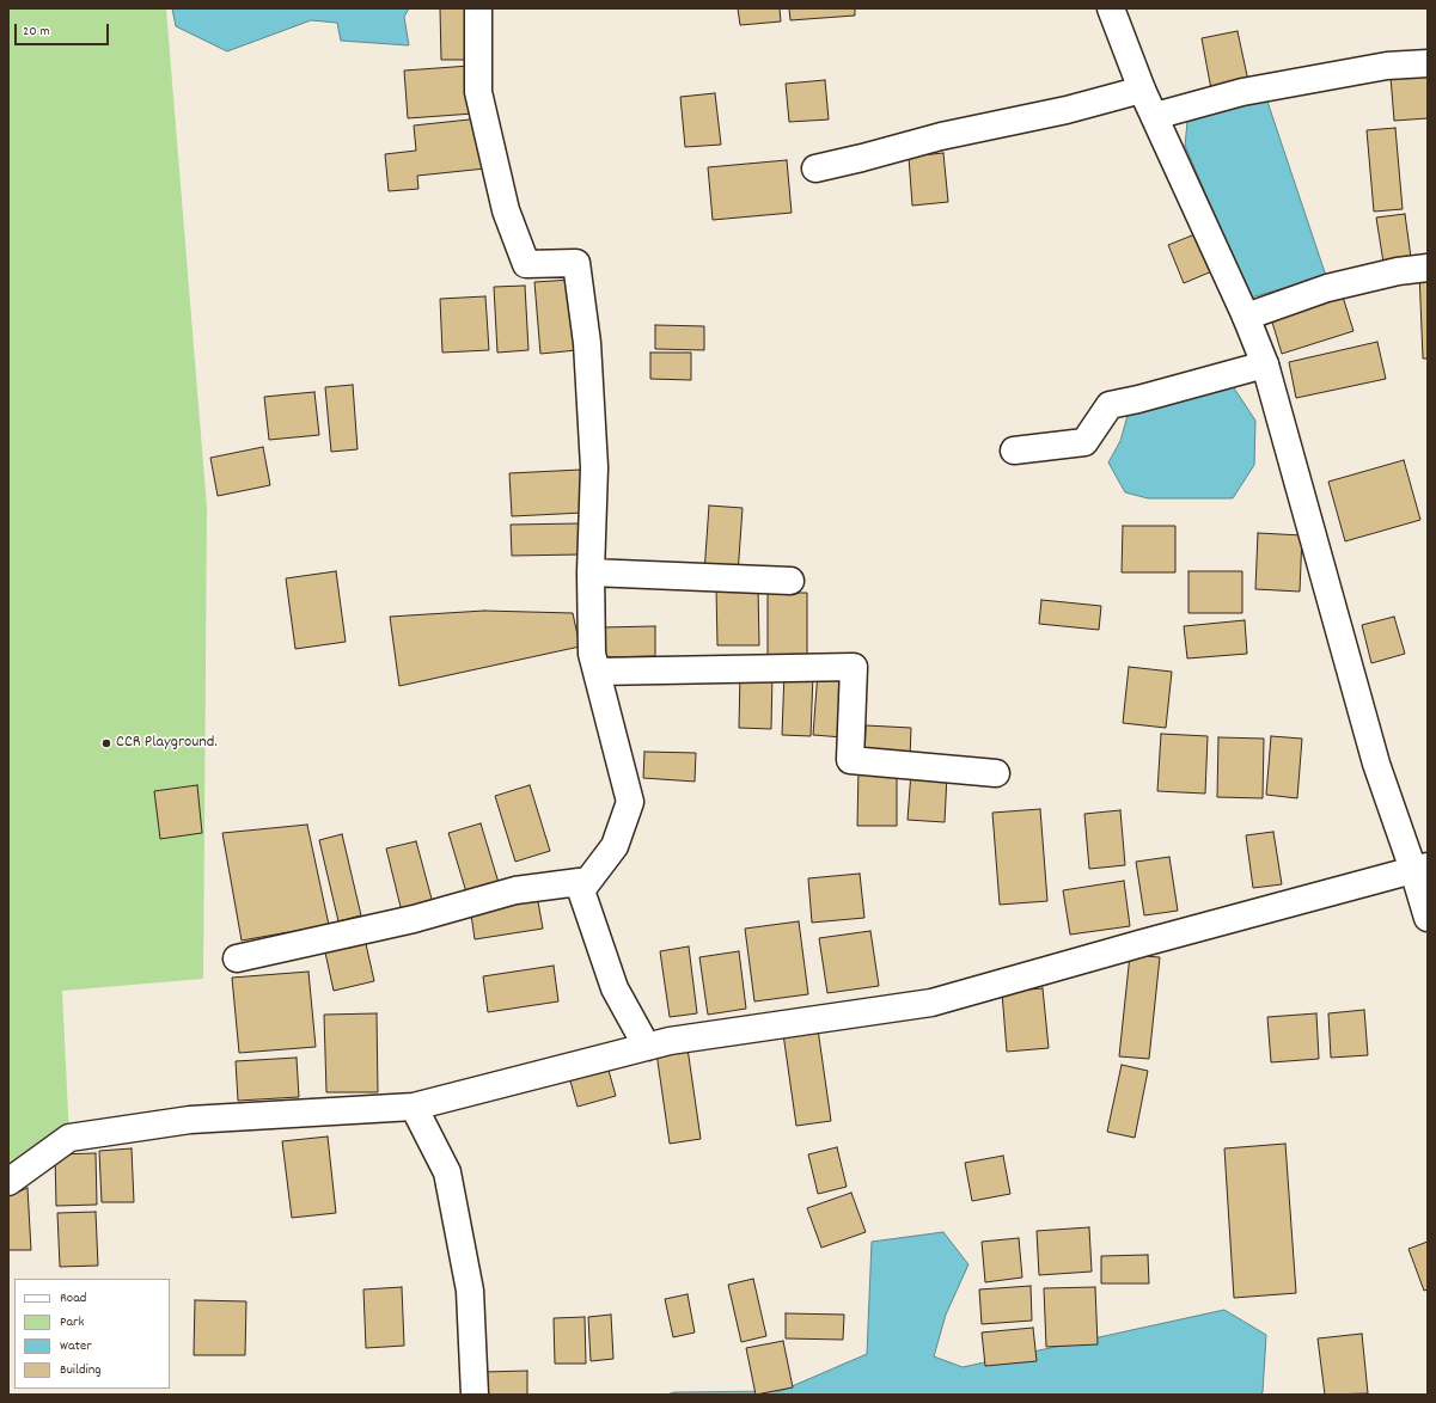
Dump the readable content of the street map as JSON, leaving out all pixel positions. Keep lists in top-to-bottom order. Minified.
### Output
{"places":["CCR Playground."],"legend":["Road","Park","Water","Building"],"scale_bar":"20 m"}
